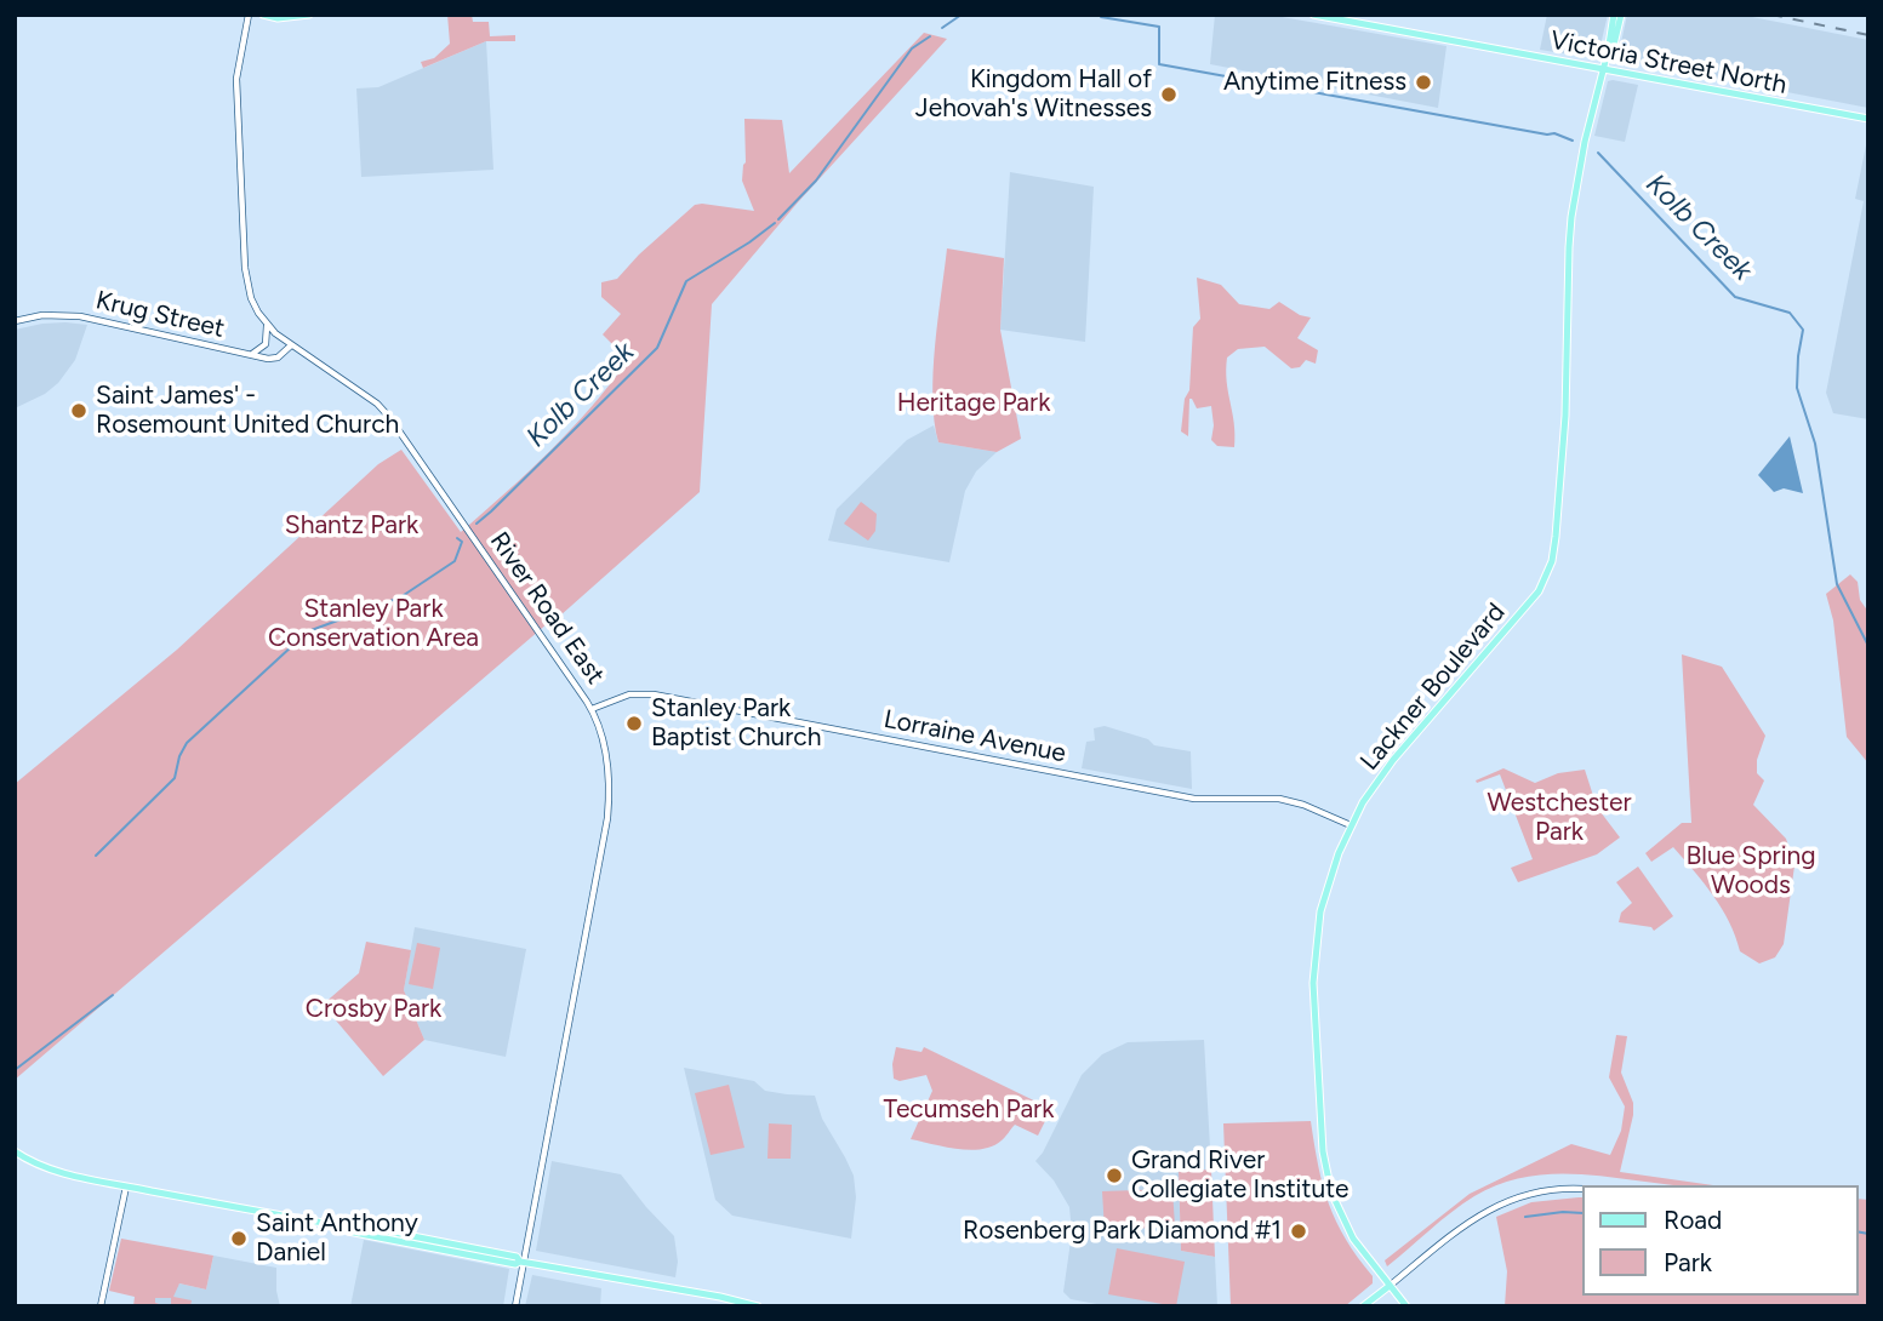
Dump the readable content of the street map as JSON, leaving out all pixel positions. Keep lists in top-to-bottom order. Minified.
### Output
{"streets":{"main road":["Victoria Street North","Lackner Boulevard"],"street":["Krug Street","River Road East","Lorraine Avenue"]},"crossings":[["Victoria Street North","Lackner Boulevard"],["Krug Street","River Road East"],["River Road East","Lorraine Avenue"],["Lackner Boulevard","Lorraine Avenue"]],"water":["Kolb Creek"],"parks":["Heritage Park","Shantz Park","Stanley Park Conservation Area","Westchester Park","Blue Spring Woods","Crosby Park","Tecumseh Park"],"places":["Anytime Fitness","Kingdom Hall of Jehovah's Witnesses","Saint James' - Rosemount United Church","Stanley Park Baptist Church","Grand River Collegiate Institute","Rosenberg Park Diamond #1","Saint Anthony Daniel"],"legend":["Road","Park"]}
